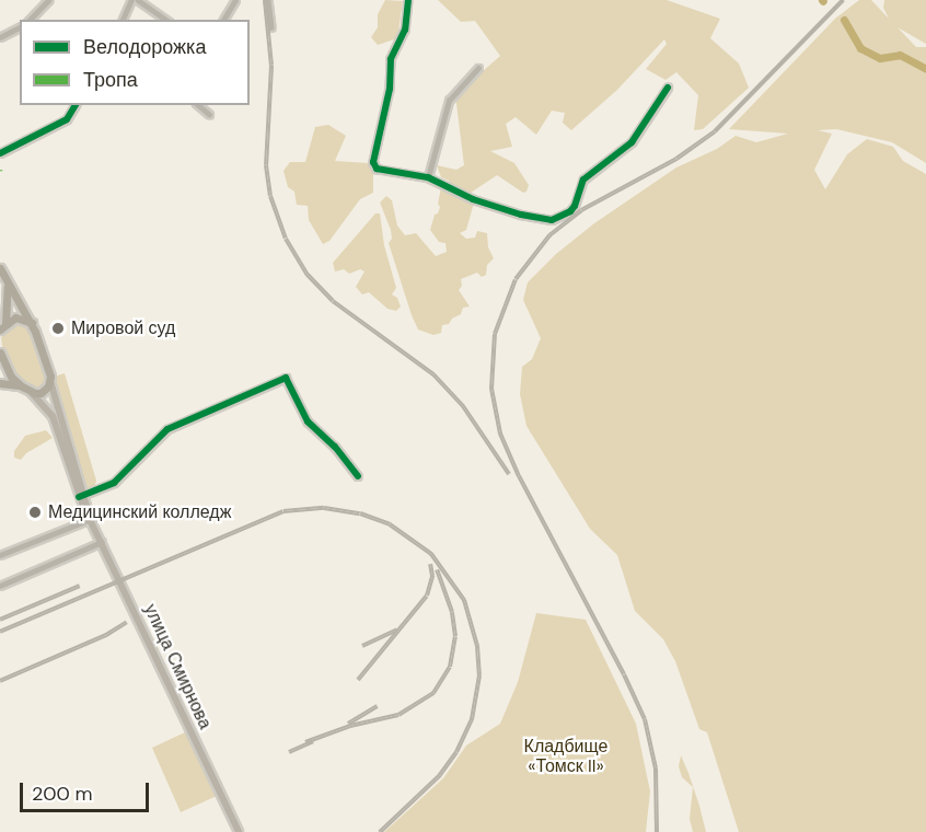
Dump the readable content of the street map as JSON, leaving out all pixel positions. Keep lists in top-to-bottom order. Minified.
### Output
{"streets":{"main road":["улица Смирнова"]},"parks":["Кладбище «Томск II»"],"places":["Мировой суд","Медицинский колледж"],"legend":["Велодорожка","Тропа"],"scale_bar":"200 m"}
